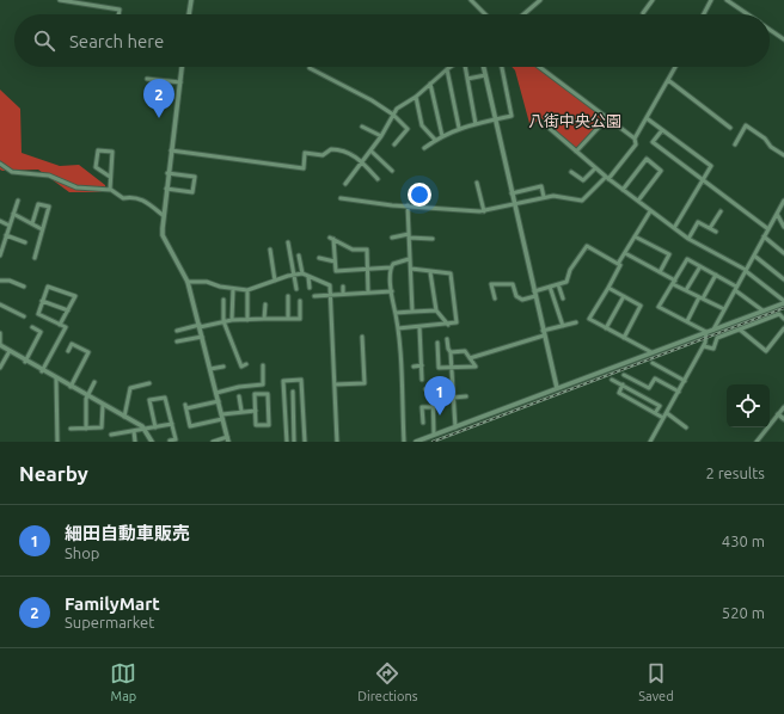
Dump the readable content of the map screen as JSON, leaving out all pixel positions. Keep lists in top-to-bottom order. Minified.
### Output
{"parks":["八街中央公園"],"page":{"search":"Search here","pins":["2","1"],"heading":["Nearby","2 results"],"list":[{"mark":"1","name":"細田自動車販売","note":"Shop","value":"430 m"},{"mark":"2","name":"FamilyMart","note":"Supermarket","value":"520 m"}],"nav":["Map","Directions","Saved"]}}
